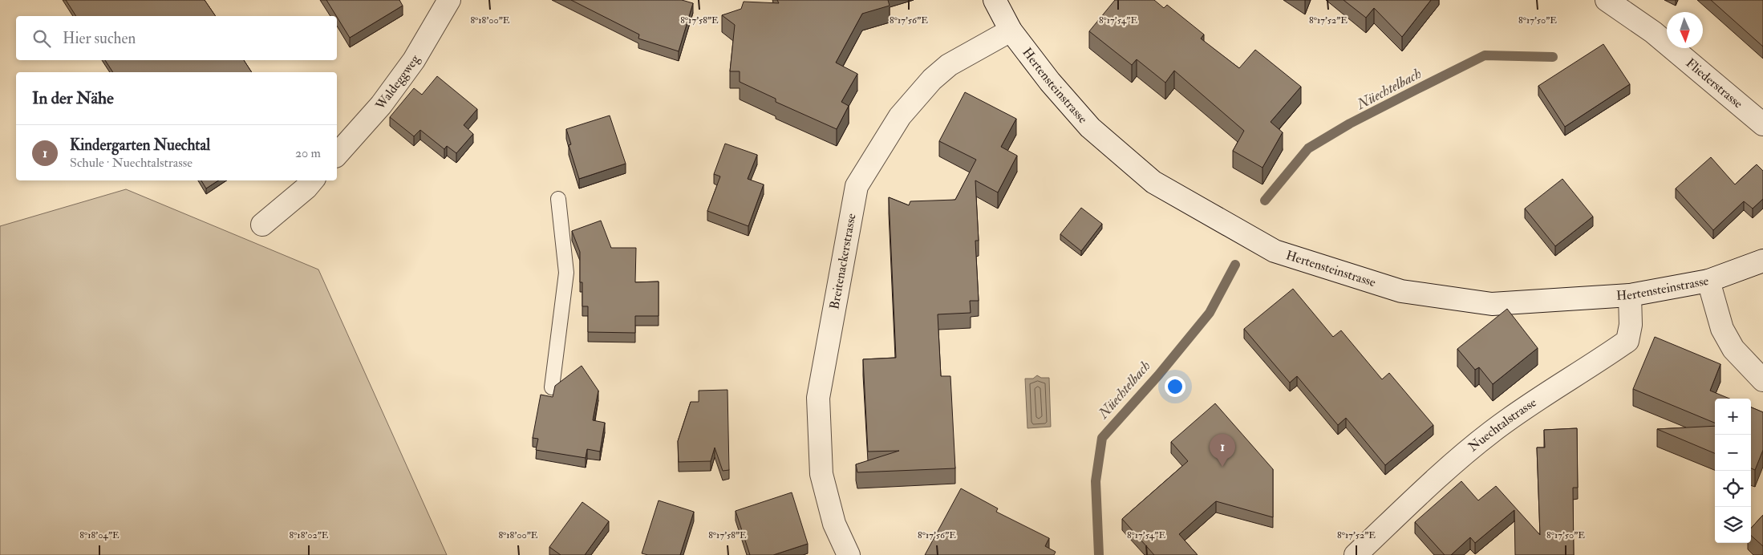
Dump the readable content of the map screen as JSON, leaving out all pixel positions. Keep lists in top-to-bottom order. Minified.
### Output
{"streets":{"street":["Waldeggweg","Fliederstrasse","Hertensteinstrasse","Breitenackerstrasse","Nuechtalstrasse"]},"crossings":[["Hertensteinstrasse","Breitenackerstrasse"],["Hertensteinstrasse","Nuechtalstrasse"]],"water":["Nüechtelbach"],"north":"bottom","page":{"search":"Hier suchen","heading":"In der Nähe","list":[{"mark":"1","name":"Kindergarten Nuechtal","note":"Schule · Nuechtalstrasse","value":"20 m"}],"map_buttons":["+","−"],"pins":"1"},"coordinates":["8°18'00\"E","8°17'58\"E","8°17'56\"E","8°17'54\"E","8°17'52\"E","8°17'50\"E","8°18'04\"E","8°18'02\"E"]}
